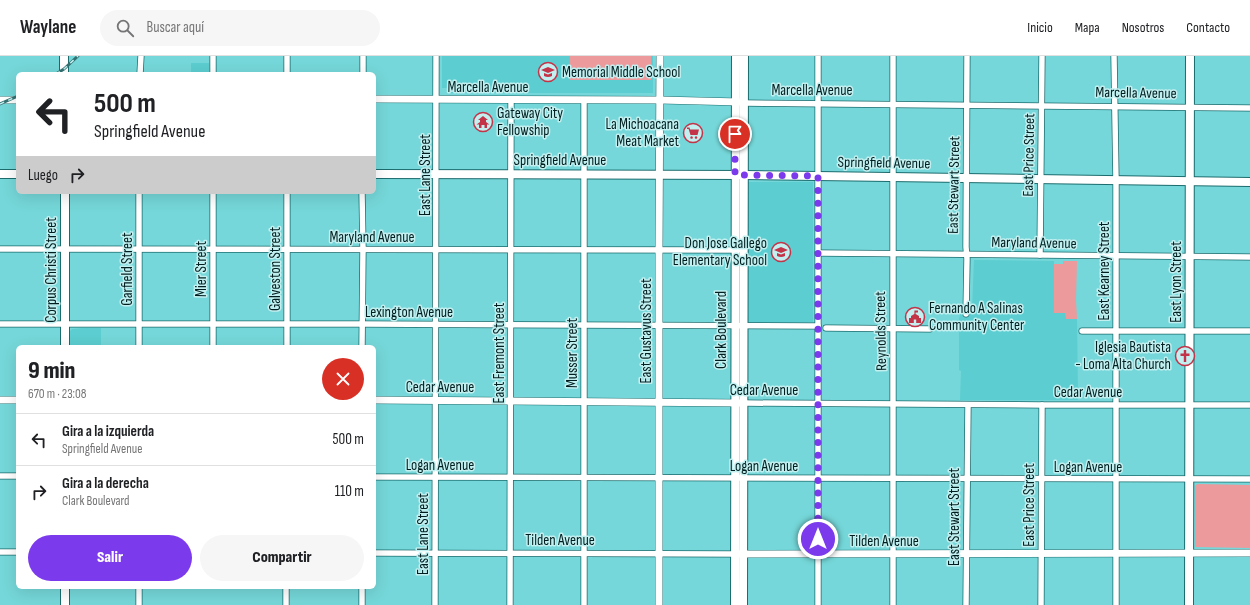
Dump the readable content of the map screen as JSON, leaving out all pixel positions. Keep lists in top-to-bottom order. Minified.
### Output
{"streets":{"main road":["Springfield Avenue","Corpus Christi Street","East Lyon Street","Clark Boulevard"],"street":["Marcella Avenue","East Price Street","East Lane Street","East Stewart Street","Maryland Avenue","Garfield Street","Mier Street","Galveston Street","East Kearney Street","Lexington Avenue","East Gustavus Street","Reynolds Street","East Fremont Street","Musser Street","Cedar Avenue","Logan Avenue","Tilden Avenue"]},"crossings":[["Marcella Avenue","East Price Street"],["Marcella Avenue","East Lane Street"],["Marcella Avenue","East Stewart Street"],["Marcella Avenue","East Kearney Street"],["Marcella Avenue","East Lyon Street"],["Marcella Avenue","Clark Boulevard"],["Marcella Avenue","East Gustavus Street"],["Marcella Avenue","Reynolds Street"],["Marcella Avenue","East Fremont Street"],["Marcella Avenue","Musser Street"],["East Price Street","Springfield Avenue"],["East Price Street","Maryland Avenue"],["East Price Street","Cedar Avenue"],["East Price Street","Logan Avenue"],["East Price Street","Tilden Avenue"],["Springfield Avenue","East Lane Street"],["Springfield Avenue","East Stewart Street"],["Springfield Avenue","East Kearney Street"],["Springfield Avenue","East Lyon Street"],["Springfield Avenue","Clark Boulevard"],["Springfield Avenue","East Gustavus Street"],["Springfield Avenue","Reynolds Street"],["Springfield Avenue","East Fremont Street"],["Springfield Avenue","Musser Street"],["East Lane Street","Maryland Avenue"],["East Lane Street","Lexington Avenue"],["East Lane Street","Cedar Avenue"],["East Lane Street","Logan Avenue"],["East Lane Street","Tilden Avenue"],["East Stewart Street","Maryland Avenue"],["East Stewart Street","Cedar Avenue"],["East Stewart Street","Logan Avenue"],["East Stewart Street","Tilden Avenue"],["Maryland Avenue","Garfield Street"],["Maryland Avenue","Mier Street"],["Maryland Avenue","Galveston Street"],["Maryland Avenue","Corpus Christi Street"],["Maryland Avenue","East Kearney Street"],["Maryland Avenue","East Lyon Street"],["Maryland Avenue","Clark Boulevard"],["Maryland Avenue","East Gustavus Street"],["Maryland Avenue","Reynolds Street"],["Maryland Avenue","East Fremont Street"],["Maryland Avenue","Musser Street"],["Garfield Street","Lexington Avenue"],["Mier Street","Lexington Avenue"],["Galveston Street","Lexington Avenue"],["Corpus Christi Street","Lexington Avenue"],["East Kearney Street","Cedar Avenue"],["East Kearney Street","Logan Avenue"],["East Kearney Street","Tilden Avenue"],["East Lyon Street","Cedar Avenue"],["East Lyon Street","Logan Avenue"],["East Lyon Street","Tilden Avenue"],["Lexington Avenue","Clark Boulevard"],["Lexington Avenue","East Gustavus Street"],["Lexington Avenue","East Fremont Street"],["Lexington Avenue","Musser Street"],["Clark Boulevard","Cedar Avenue"],["Clark Boulevard","Logan Avenue"],["Clark Boulevard","Tilden Avenue"],["East Gustavus Street","Cedar Avenue"],["East Gustavus Street","Logan Avenue"],["East Gustavus Street","Tilden Avenue"],["Reynolds Street","Cedar Avenue"],["Reynolds Street","Logan Avenue"],["Reynolds Street","Tilden Avenue"],["East Fremont Street","Cedar Avenue"],["East Fremont Street","Logan Avenue"],["East Fremont Street","Tilden Avenue"],["Musser Street","Cedar Avenue"],["Musser Street","Logan Avenue"],["Musser Street","Tilden Avenue"]],"places":{"school or university":["Memorial Middle School","Don Jose Gallego Elementary School"],"temple":["Gateway City Fellowship"],"supermarket":["La Michoacana Meat Market"],"public building":["Fernando A Salinas Community Center"],"church":["Iglesia Bautista - Loma Alta Church"]},"page":{"header":"Waylane","search":"Buscar aquí","nav":["Inicio","Mapa","Nosotros","Contacto"],"turn":["500 m","Springfield Avenue"],"then":"Luego","heading":["9 min","670 m · 23:08"],"list":[{"name":"Gira a la izquierda","note":"Springfield Avenue","value":"500 m"},{"name":"Gira a la derecha","note":"Clark Boulevard","value":"110 m"}],"buttons":["Salir","Compartir"]}}
